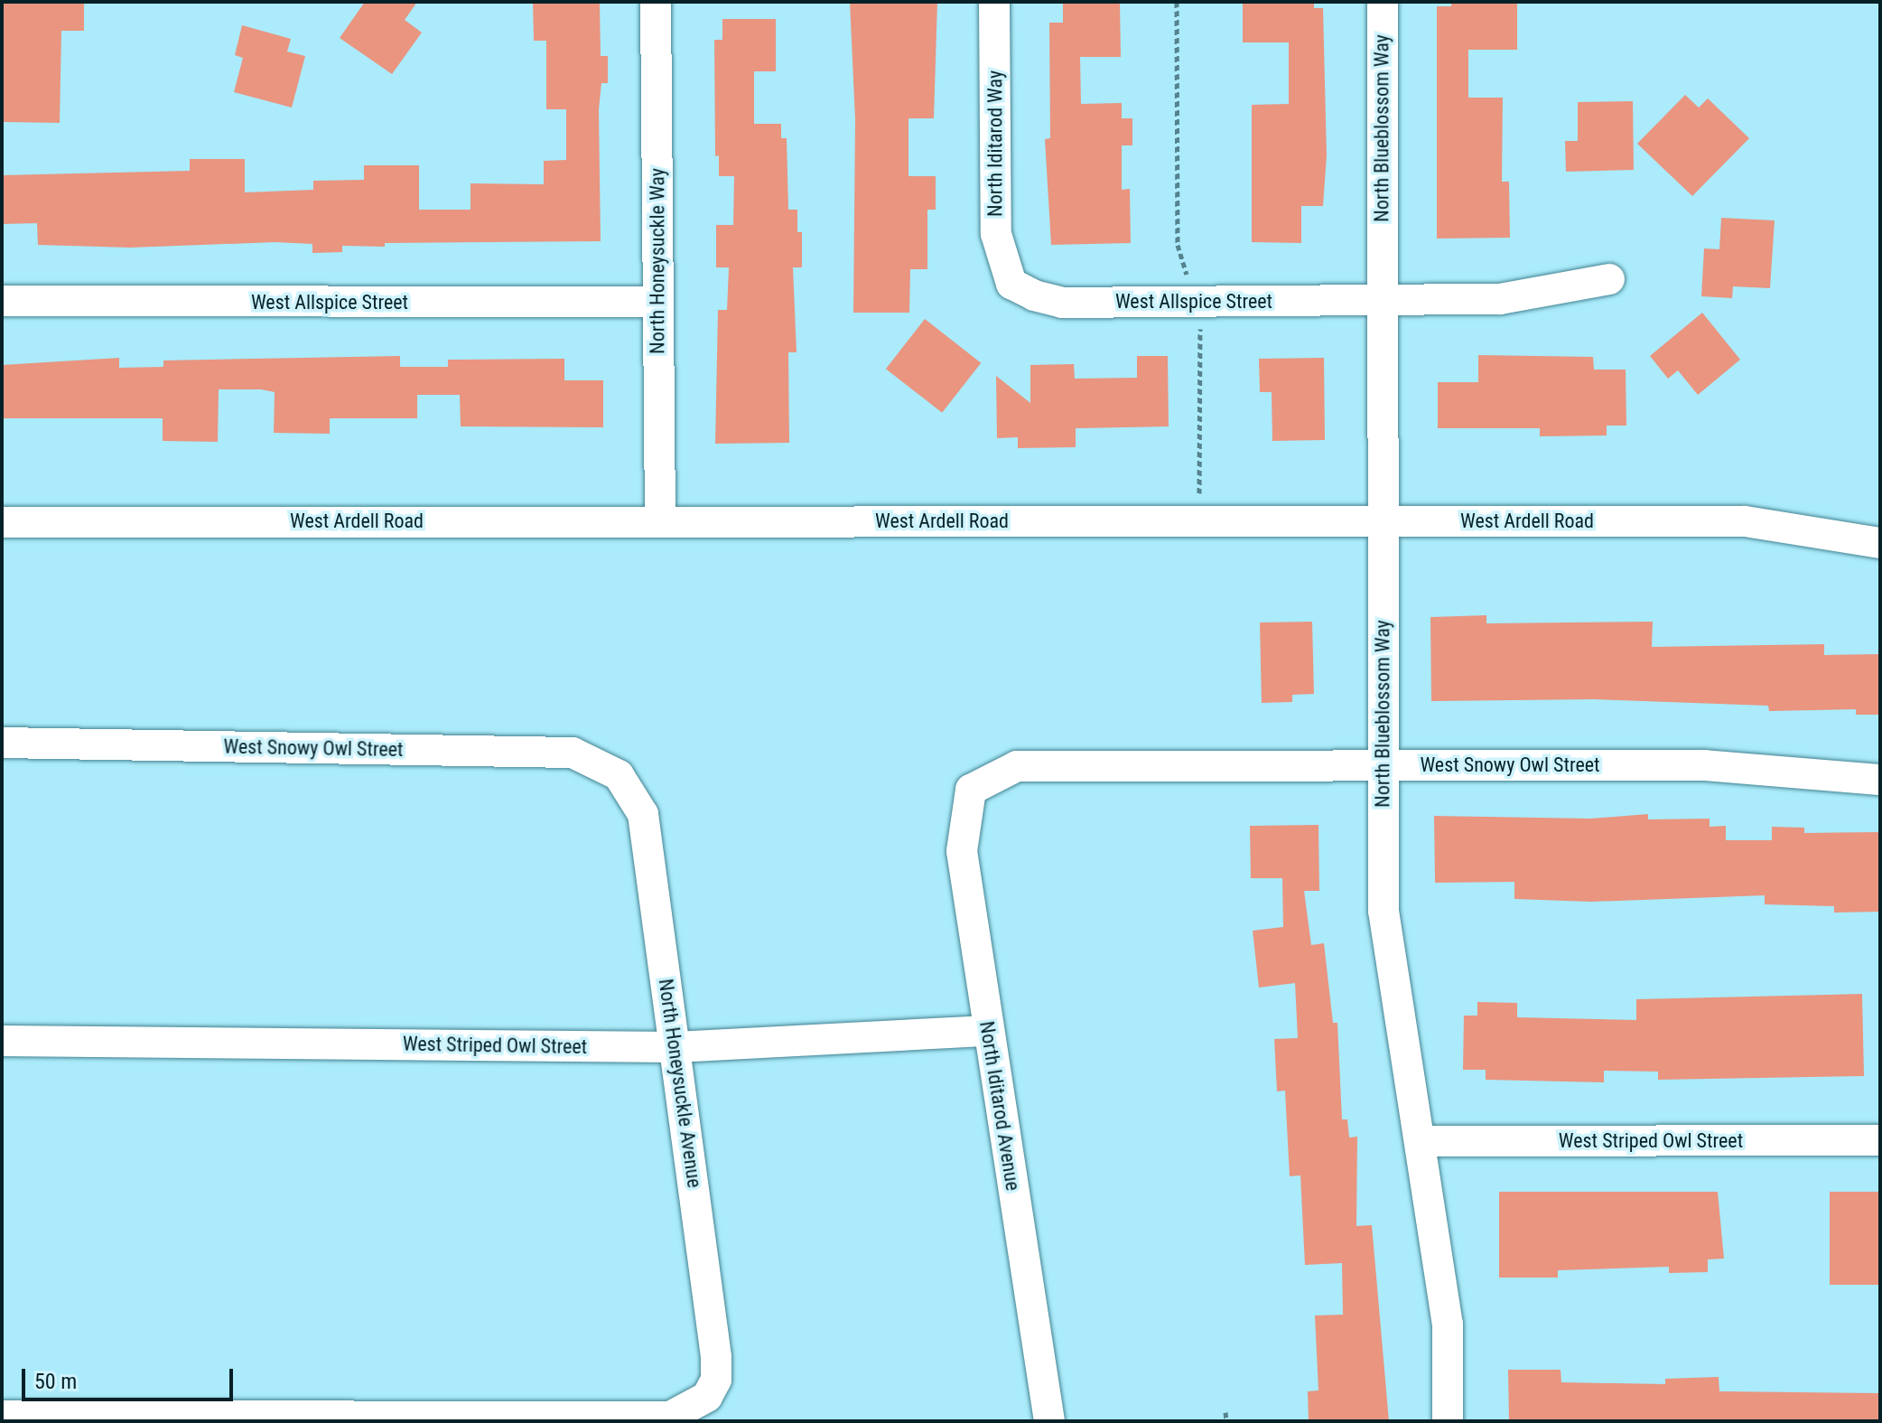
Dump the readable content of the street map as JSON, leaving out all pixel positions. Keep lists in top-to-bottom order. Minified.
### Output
{"streets":{"street":["North Blueblossom Way","North Iditarod Way","North Honeysuckle Way","West Allspice Street","West Ardell Road","West Snowy Owl Street","West Striped Owl Street","North Honeysuckle Avenue","North Iditarod Avenue"]},"crossings":[["North Blueblossom Way","West Allspice Street"],["North Blueblossom Way","West Ardell Road"],["North Blueblossom Way","West Snowy Owl Street"],["North Blueblossom Way","West Striped Owl Street"],["North Iditarod Way","West Allspice Street"],["North Honeysuckle Way","West Allspice Street"],["North Honeysuckle Way","West Ardell Road"],["West Snowy Owl Street","North Honeysuckle Avenue"],["West Snowy Owl Street","North Iditarod Avenue"],["West Striped Owl Street","North Honeysuckle Avenue"],["West Striped Owl Street","North Iditarod Avenue"]],"scale_bar":"50 m"}
